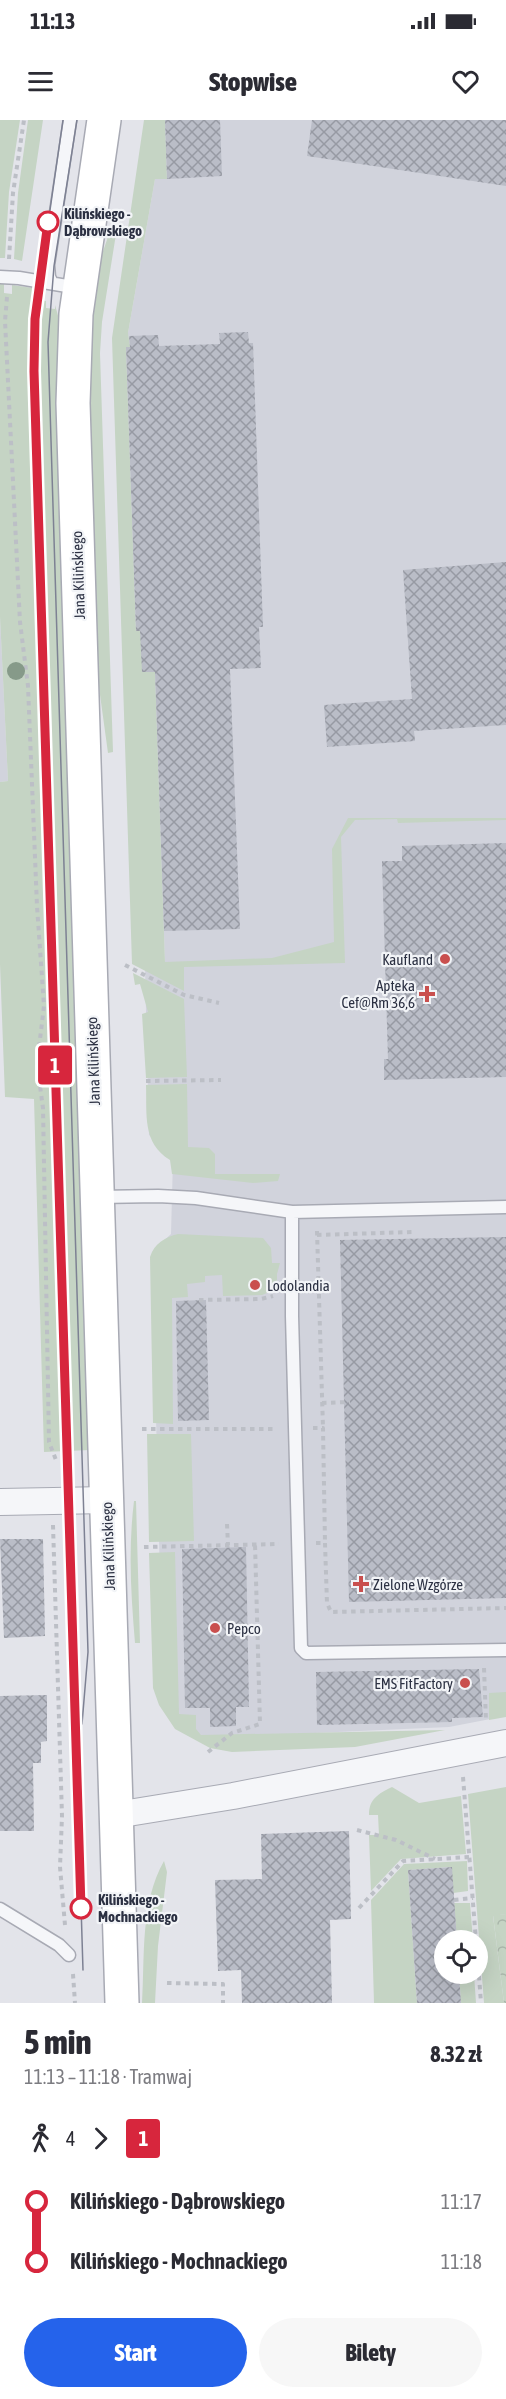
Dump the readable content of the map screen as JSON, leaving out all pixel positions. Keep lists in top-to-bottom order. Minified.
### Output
{"streets":{"street":["Jana Kilińskiego"]},"places":{"other":["Kilińskiego - Dąbrowskiego","Kaufland","Lodolandia","Pepco","EMS FitFactory","Kilińskiego - Mochnackiego"],"health":["Apteka Cef@Rm 36,6","Zielone Wzgórze"]},"lines":["tram line 1"],"page":{"status":"11:13","header":"Stopwise","on_map":"1","heading":["5 min","11:13 – 11:18 · Tramwaj","8.32 zł"],"legs":["4","1"],"list":[{"name":"Kilińskiego - Dąbrowskiego","value":"11:17"},{"name":"Kilińskiego - Mochnackiego","value":"11:18"}],"buttons":["Start","Bilety"]}}
